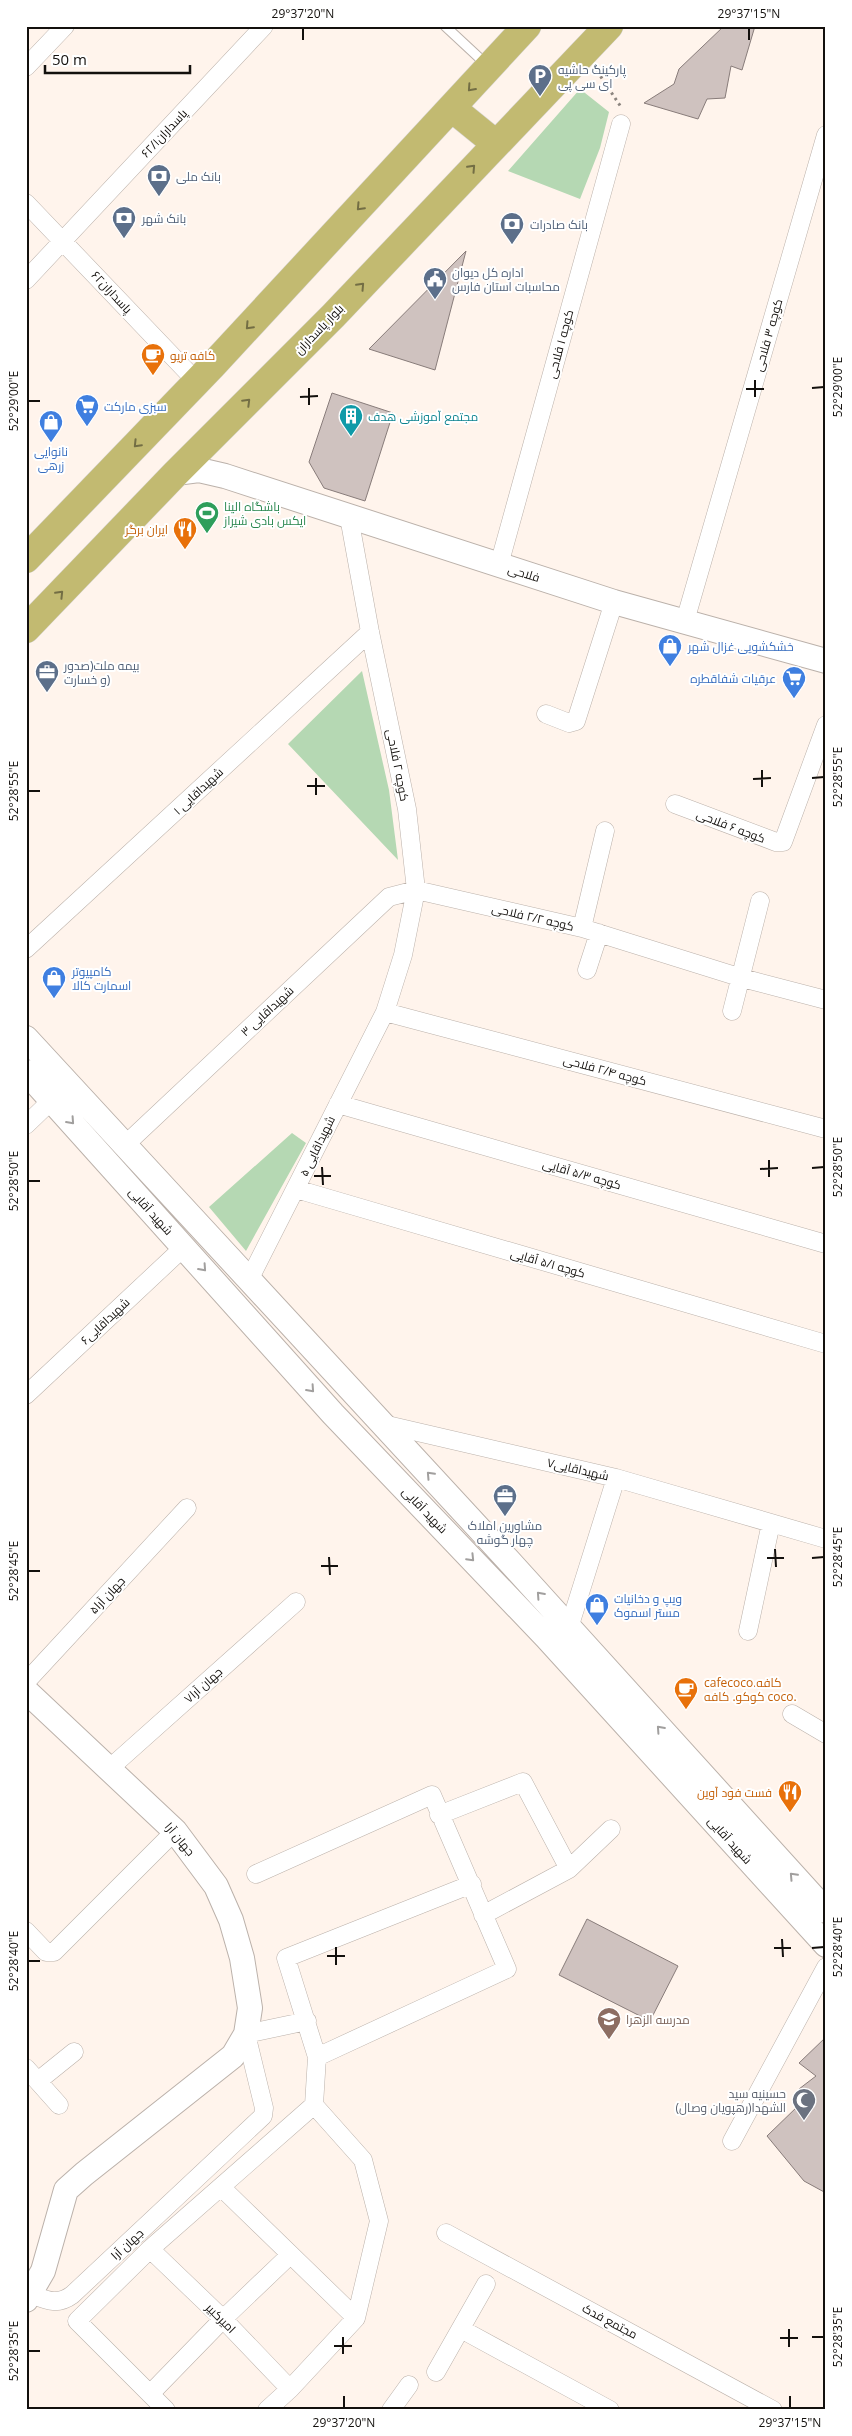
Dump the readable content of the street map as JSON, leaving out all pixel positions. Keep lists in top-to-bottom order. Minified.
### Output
{"streets":{"main road":["بلوار پاسداران","فلاحی","شهید آقایی","جهان آرا"],"street":["پاسداران۶۲/۱","پاسداران۶۲","کوچه ۳ فلاحی","کوچه ۱ فلاحی","کوچه ۲ فلاحی","۱ شهیداقایی","کوچه ۶ فلاحی","کوچه ۲/۲ فلاحی","۳ شهیداقایی","کوچه ۲/۴ فلاحی","۵ شهیداقایی","کوچه ۵/۳ آقایی","کوچه ۵/۱ آقایی","شهیداقایی۶","شهیداقایی۷","جهان آرا۵","جهان آرا۷","امیرکبیر","مجتمع فدک"]},"crossings":[["پاسداران۶۲/۱","پاسداران۶۲"],["بلوار پاسداران","فلاحی"],["کوچه ۳ فلاحی","فلاحی"],["کوچه ۱ فلاحی","فلاحی"],["فلاحی","کوچه ۲ فلاحی"],["کوچه ۲ فلاحی","۱ شهیداقایی"],["کوچه ۲ فلاحی","کوچه ۲/۲ فلاحی"],["کوچه ۲ فلاحی","۳ شهیداقایی"],["کوچه ۲ فلاحی","کوچه ۲/۴ فلاحی"],["کوچه ۲ فلاحی","۵ شهیداقایی"],["کوچه ۲/۲ فلاحی","۳ شهیداقایی"],["۳ شهیداقایی","شهید آقایی"],["کوچه ۲/۴ فلاحی","۵ شهیداقایی"],["۵ شهیداقایی","کوچه ۵/۳ آقایی"],["۵ شهیداقایی","شهید آقایی"],["۵ شهیداقایی","کوچه ۵/۱ آقایی"],["شهید آقایی","شهیداقایی۶"],["شهید آقایی","شهیداقایی۷"],["جهان آرا۷","جهان آرا"]],"places":{"parking":["پارکینگ حاشیه ای سی پی"],"bank":["بانک ملی","بانک شهر","بانک صادرات"],"public building":["اداره کل دیوان محاسبات استان فارس"],"cafe":["کافه تریو","cafecoco.کافه کوکو. کافه coco."],"supermarket":["سبزی مارکت","عرقیات شفاقطره"],"building":["مجتمع آموزشی هدف"],"shop":["نانوایی زرهی","خشکشویی غزال شهر","کامپیوتر اسمارت کالا","ویپ و دخانیات مستر اسموک"],"sports":["باشگاه الینا ایکس بادی شیراز"],"restaurant":["ایران برگر","فست فود آوین"],"office":["بیمه ملت(صدور و خسارت)","مشاورین املاک چهار گوشه"],"school or university":["مدرسه الزهرا"],"mosque":["حسینیه سید الشهدا(رهپویان وصال)"]},"scale_bar":"50 m","coordinates":["29°37'20\"N","29°37'15\"N","52°29'00\"E","52°28'55\"E","52°28'50\"E","52°28'45\"E","52°28'40\"E","52°28'35\"E"]}
